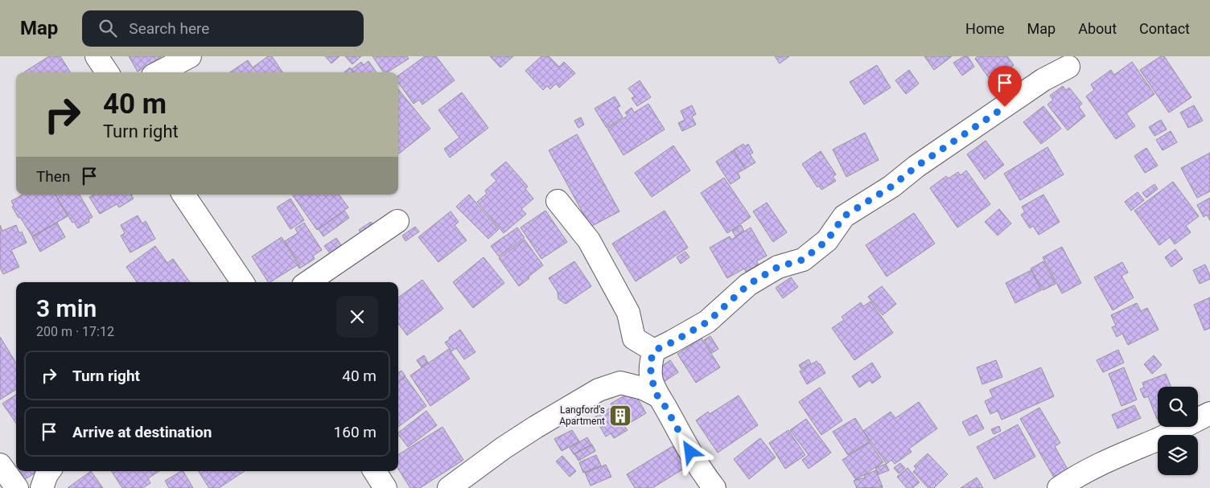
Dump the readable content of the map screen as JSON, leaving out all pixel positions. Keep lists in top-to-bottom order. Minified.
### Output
{"places":{"building":["Langford's Apartment"]},"page":{"header":"Map","search":"Search here","nav":["Home","Map","About","Contact"],"turn":["40 m","Turn right"],"then":"Then","heading":["3 min","200 m · 17:12"],"list":[{"name":"Turn right","value":"40 m"},{"name":"Arrive at destination","value":"160 m"}]}}
